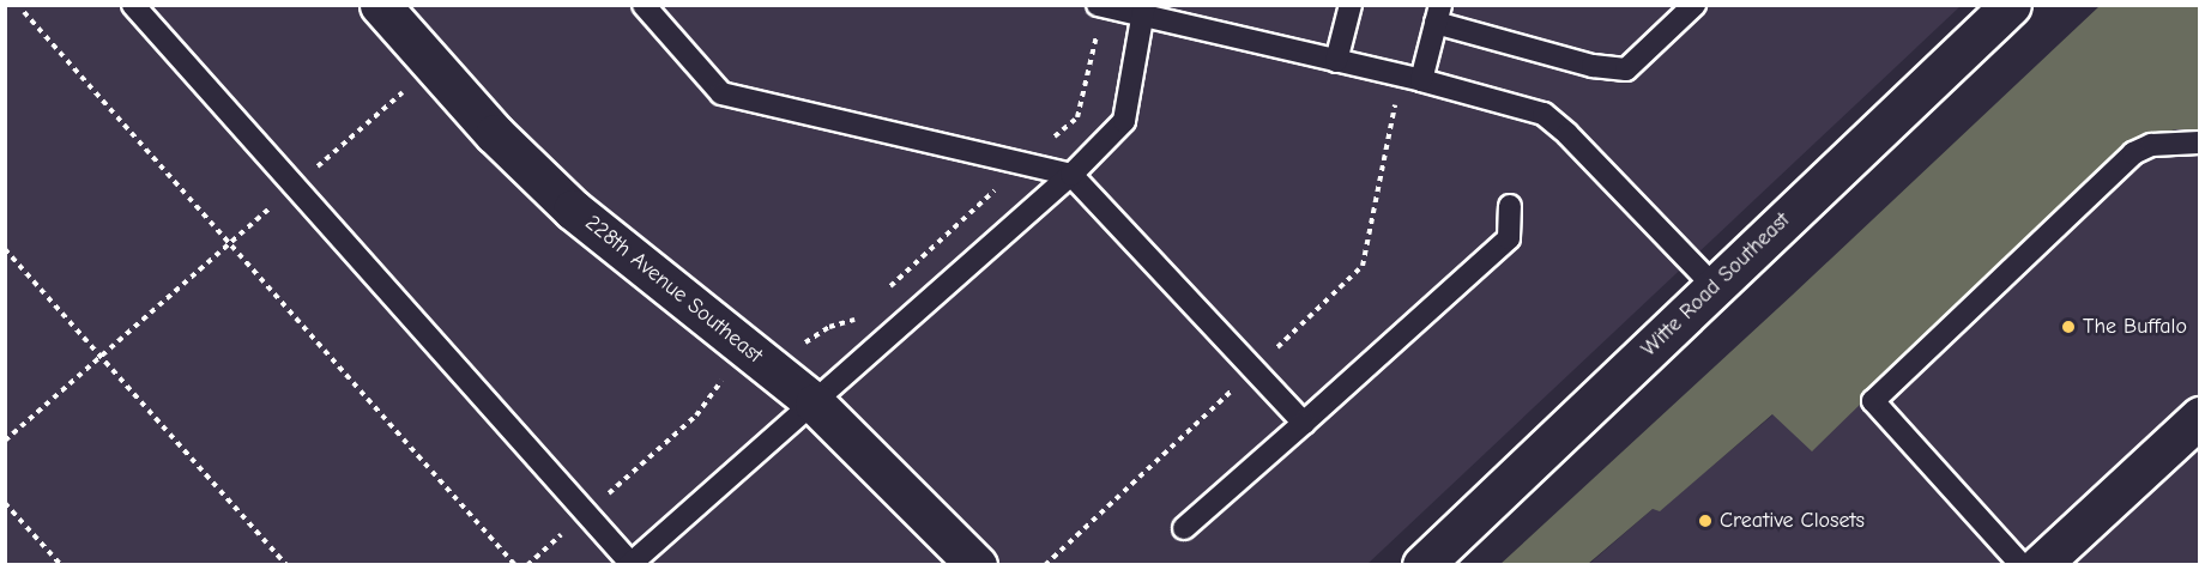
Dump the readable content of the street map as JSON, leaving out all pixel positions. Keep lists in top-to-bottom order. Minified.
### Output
{"streets":{"street":["Witte Road Southeast","228th Avenue Southeast"]},"places":["The Buffalo","Creative Closets"]}
